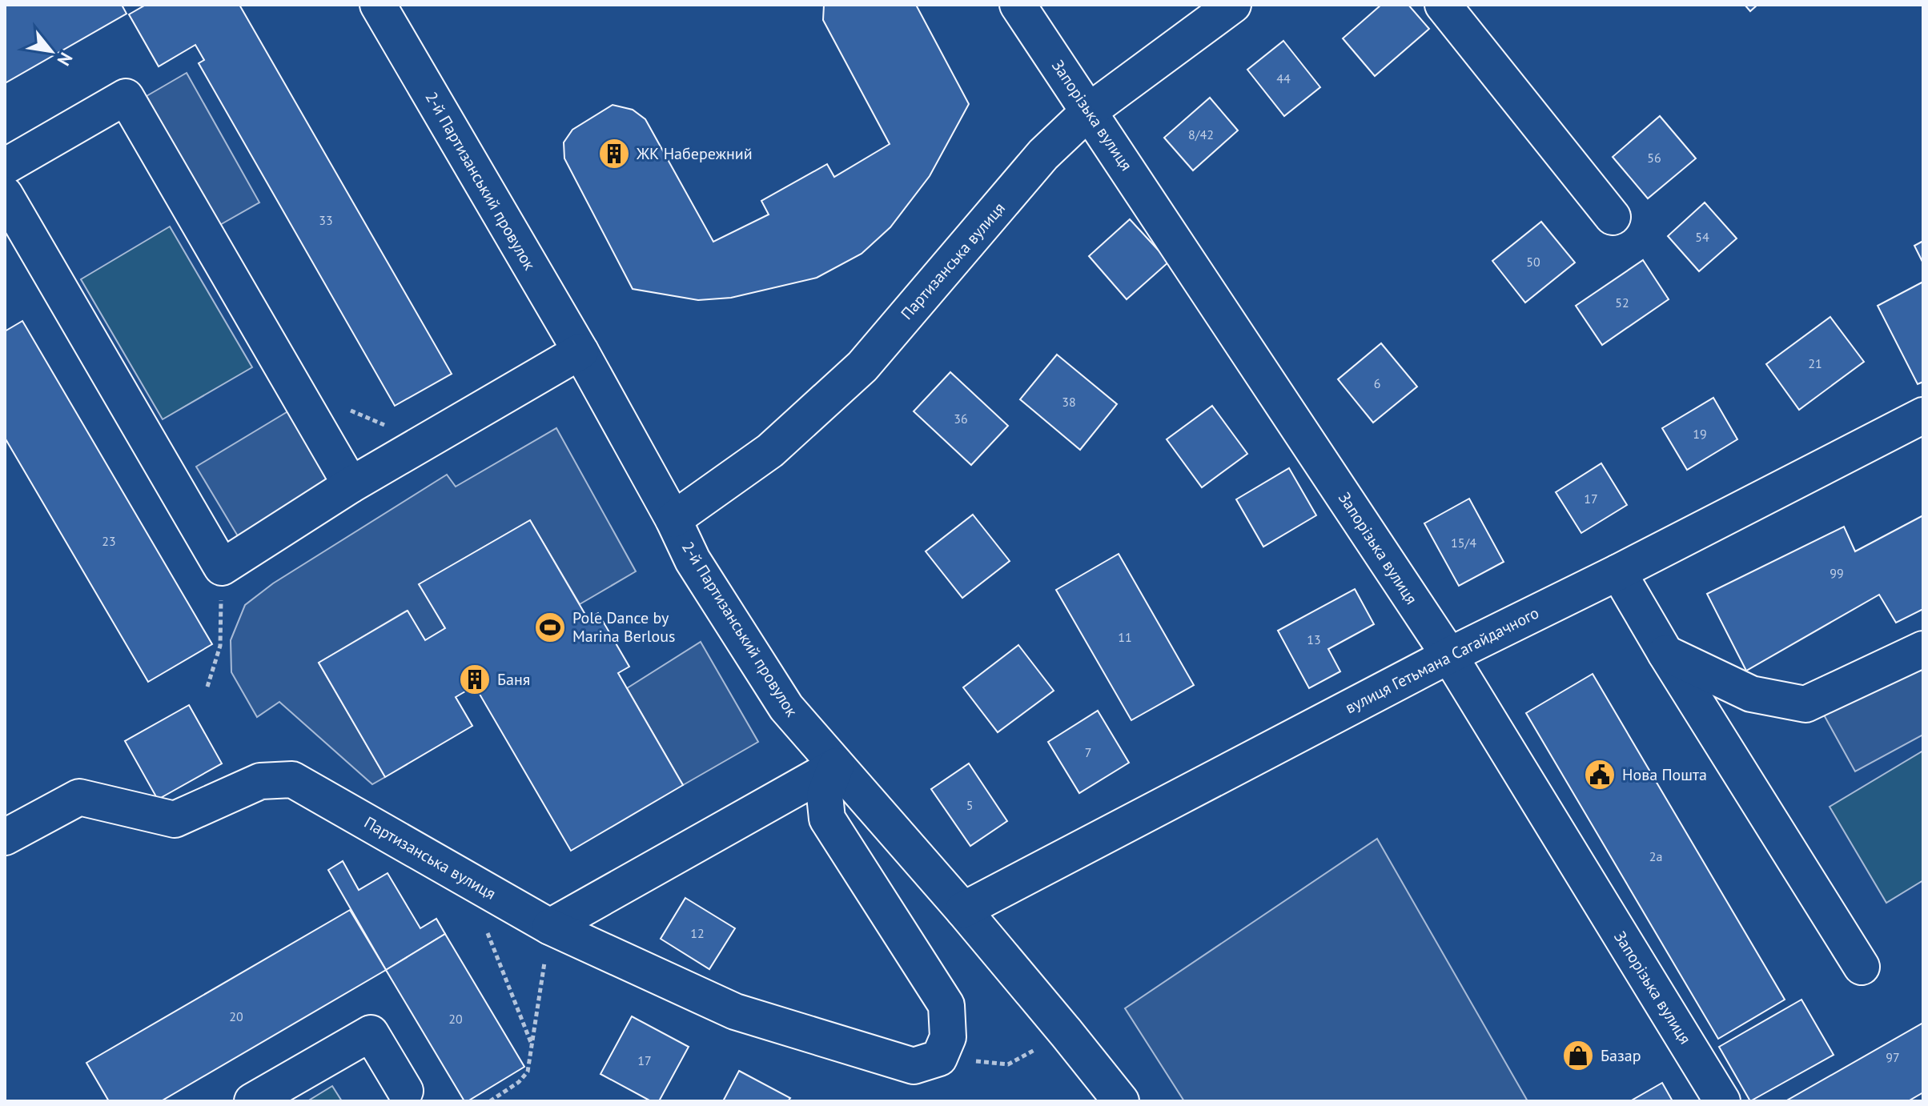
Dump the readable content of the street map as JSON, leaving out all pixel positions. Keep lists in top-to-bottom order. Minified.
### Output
{"streets":{"street":["Запорізька вулиця","2-й Партизанський провулок","Партизанська вулиця","вулиця Гетьмана Сагайдачного"]},"crossings":[["Запорізька вулиця","Партизанська вулиця"],["Запорізька вулиця","вулиця Гетьмана Сагайдачного"],["2-й Партизанський провулок","Партизанська вулиця"],["2-й Партизанський провулок","вулиця Гетьмана Сагайдачного"]],"places":{"building":["ЖК Набережний","Баня"],"sports":["Pole Dance by Marina Berlous"],"public building":["Нова Пошта"],"shop":["Базар"]},"house_numbers":["44","8/42","56","33","54","50","52","21","6","38","36","19","17","23","15/4","99","11","13","7","5","2а","12","20","20","97","17"],"north":"bottom right"}
